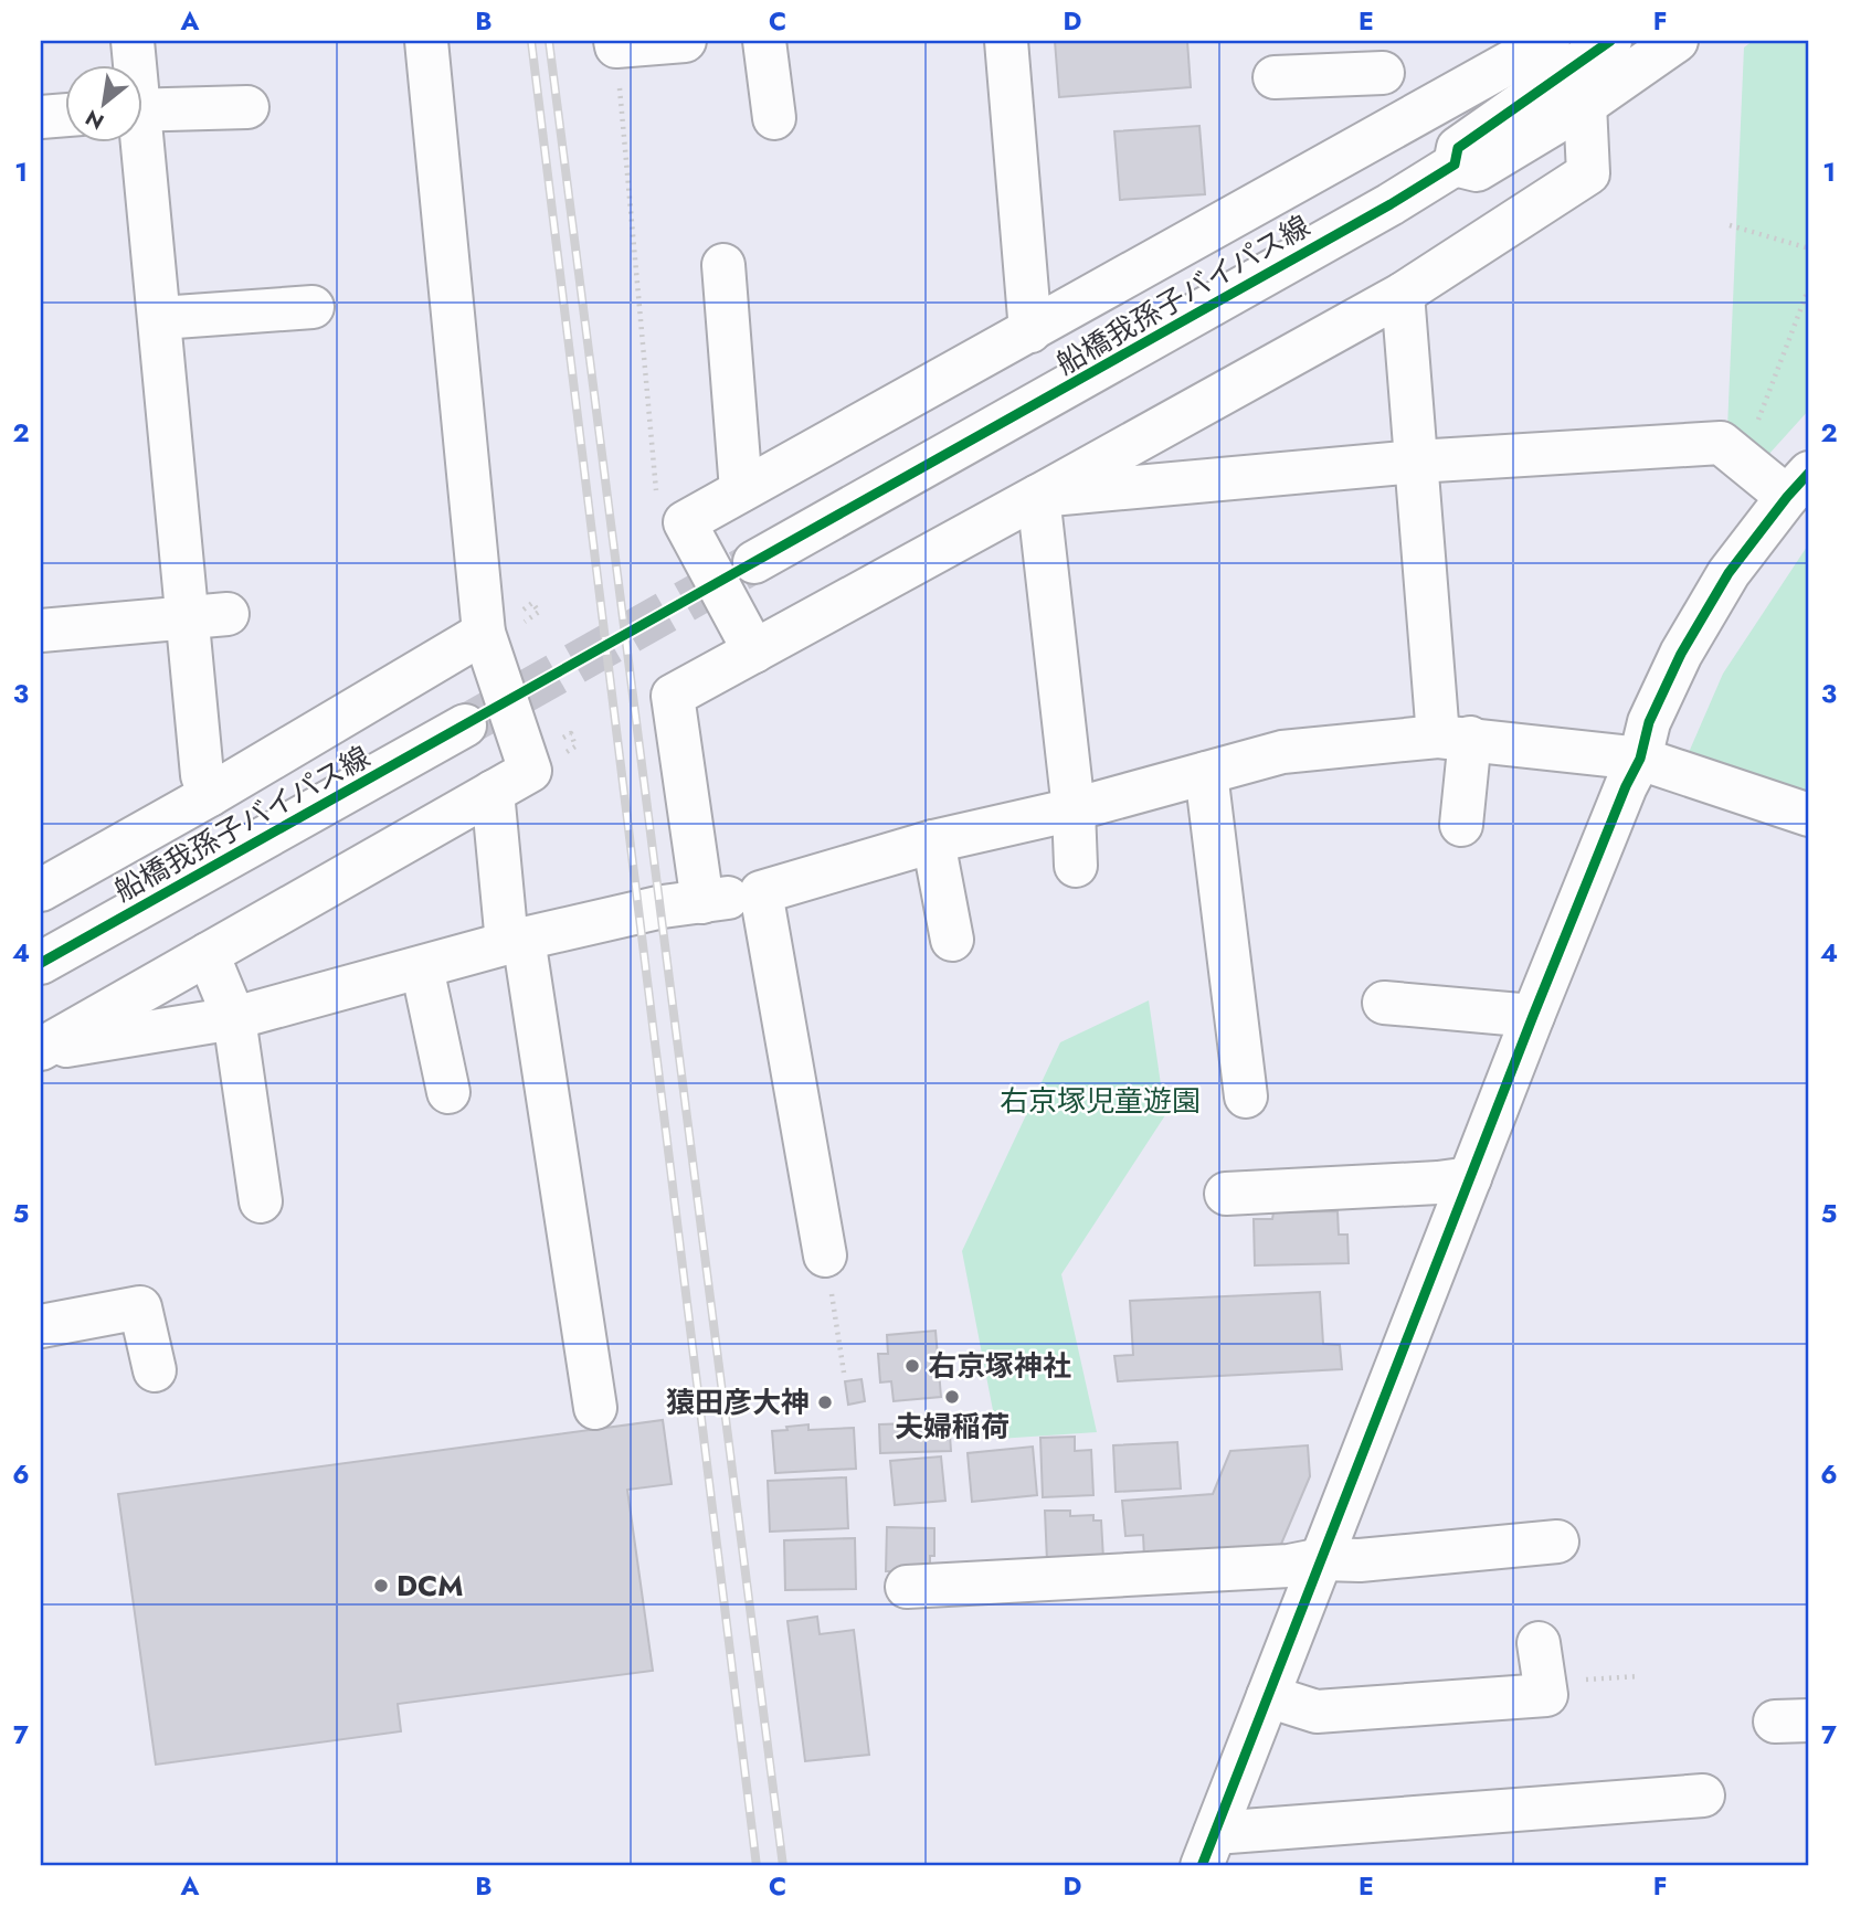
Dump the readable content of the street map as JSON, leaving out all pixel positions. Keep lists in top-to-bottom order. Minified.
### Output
{"streets":{"street":["船橋我孫子バイパス線"]},"parks":["右京塚児童遊園"],"places":["右京塚神社","夫婦稲荷","猿田彦大神","DCM"],"north":"bottom left","grid":{"columns":["A","B","C","D","E","F"],"rows":["1","2","3","4","5","6","7"]}}
